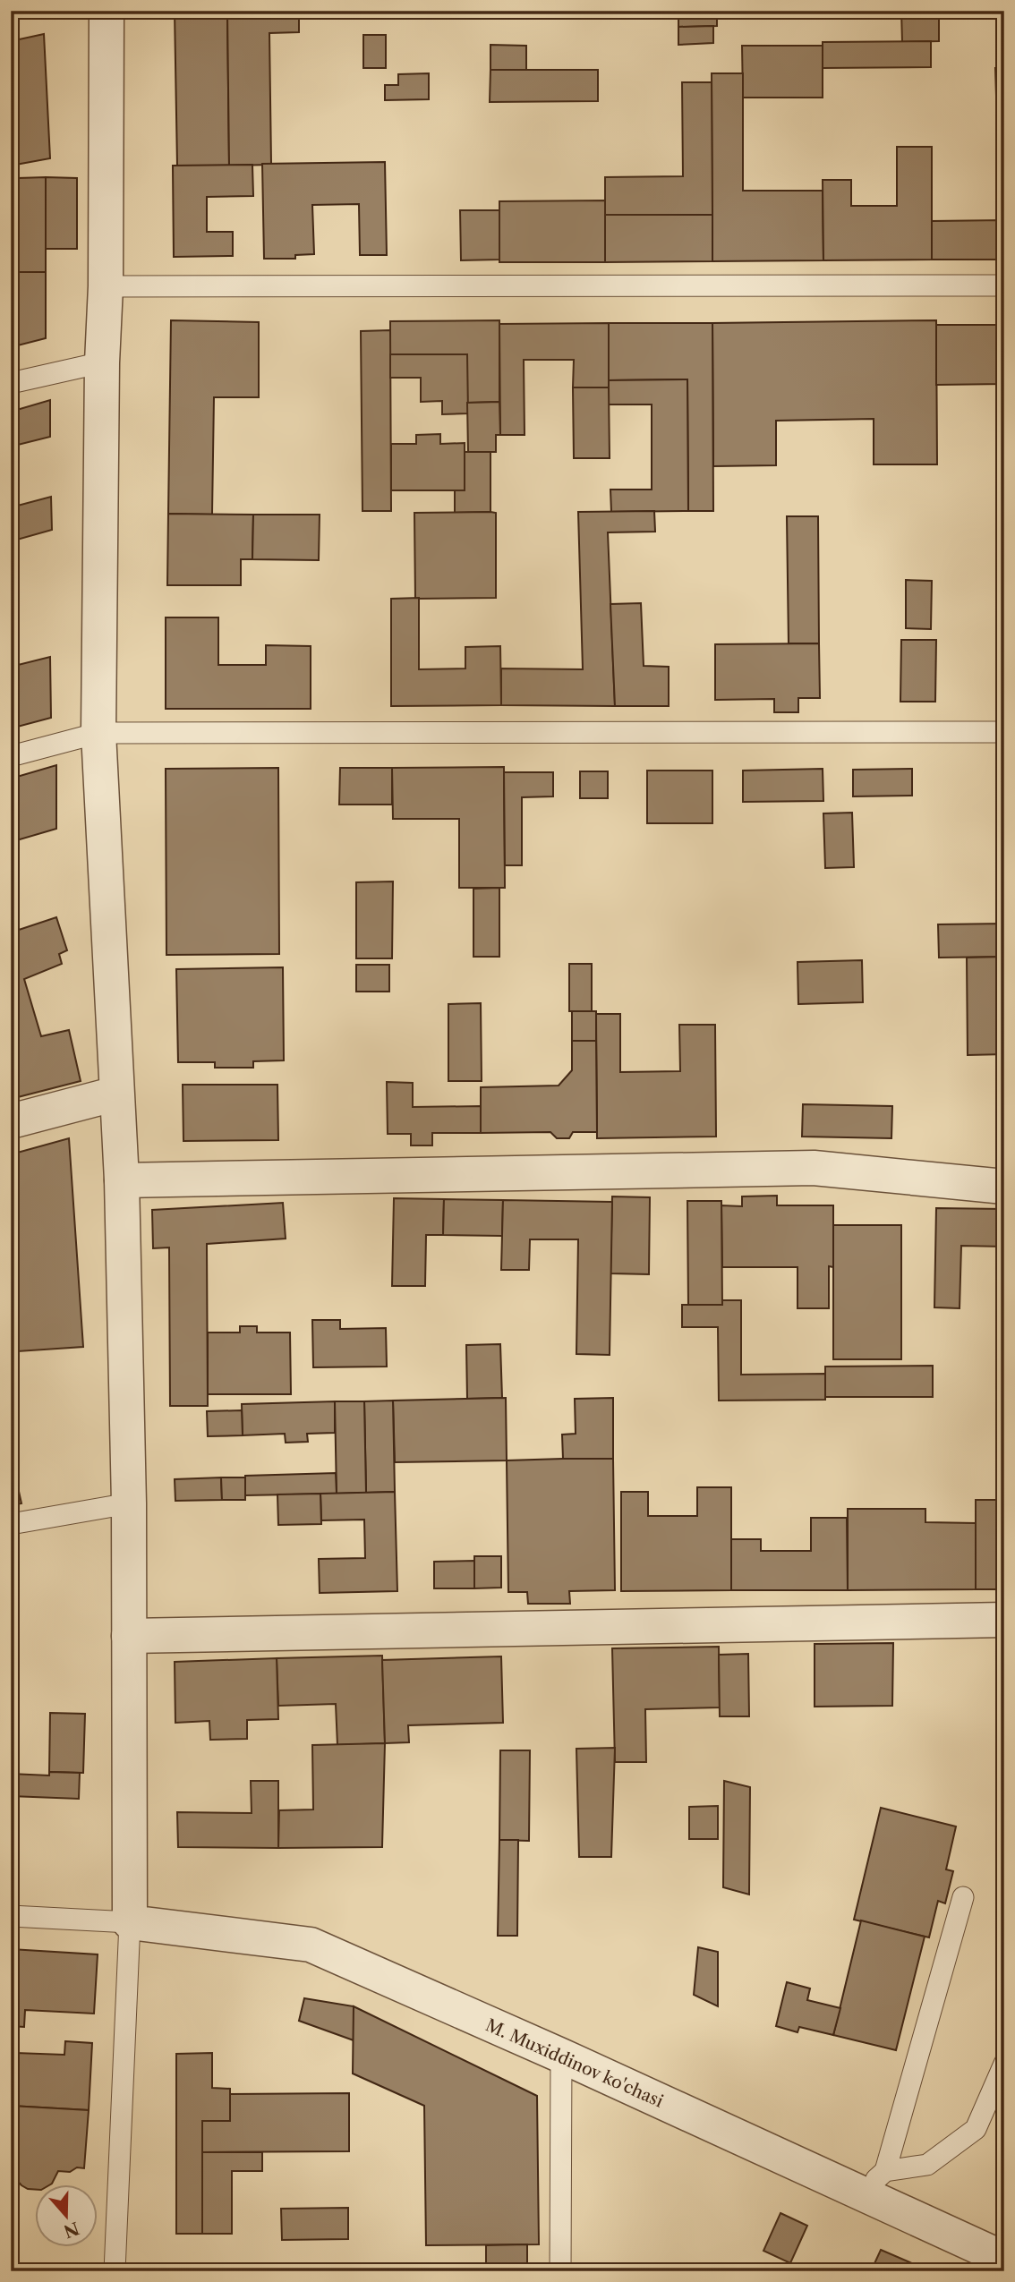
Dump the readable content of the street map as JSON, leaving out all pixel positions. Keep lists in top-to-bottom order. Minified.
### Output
{"streets":{"street":["M. Muxiddinov ko'chasi"]},"north":"bottom"}
